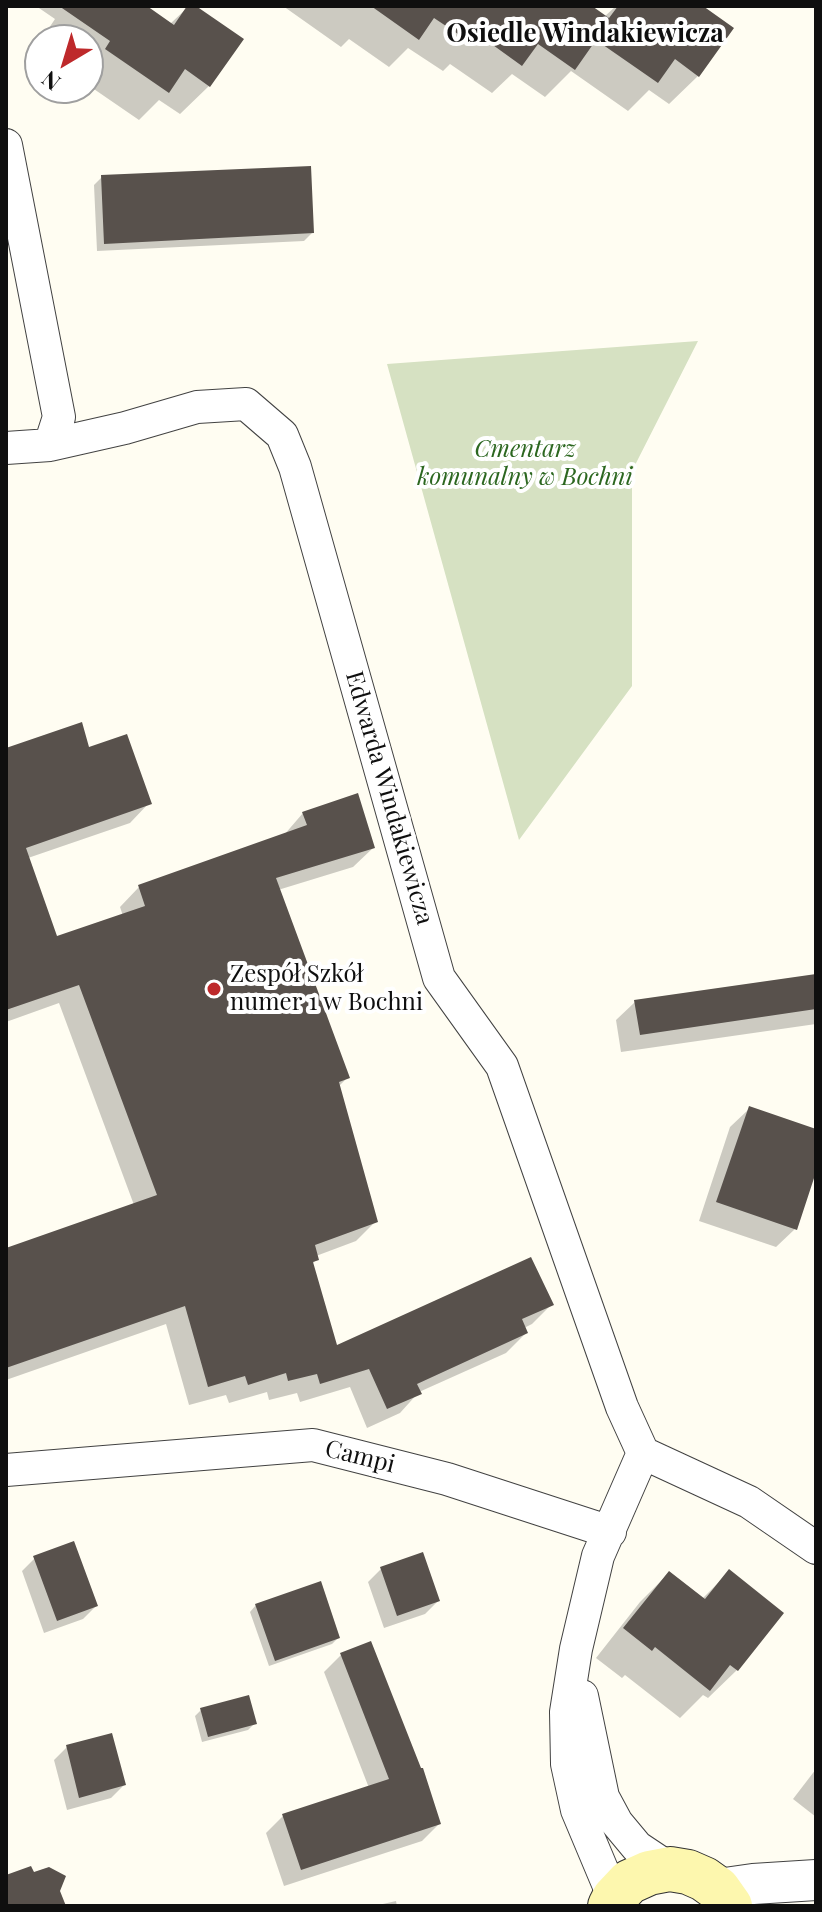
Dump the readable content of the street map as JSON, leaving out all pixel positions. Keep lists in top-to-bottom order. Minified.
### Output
{"streets":{"street":["Edwarda Windakiewicza","Campi"]},"districts":["Osiedle Windakiewicza"],"parks":["Cmentarz komunalny w Bochni"],"places":["Zespół Szkół numer 1 w Bochni"],"north":"bottom left"}
